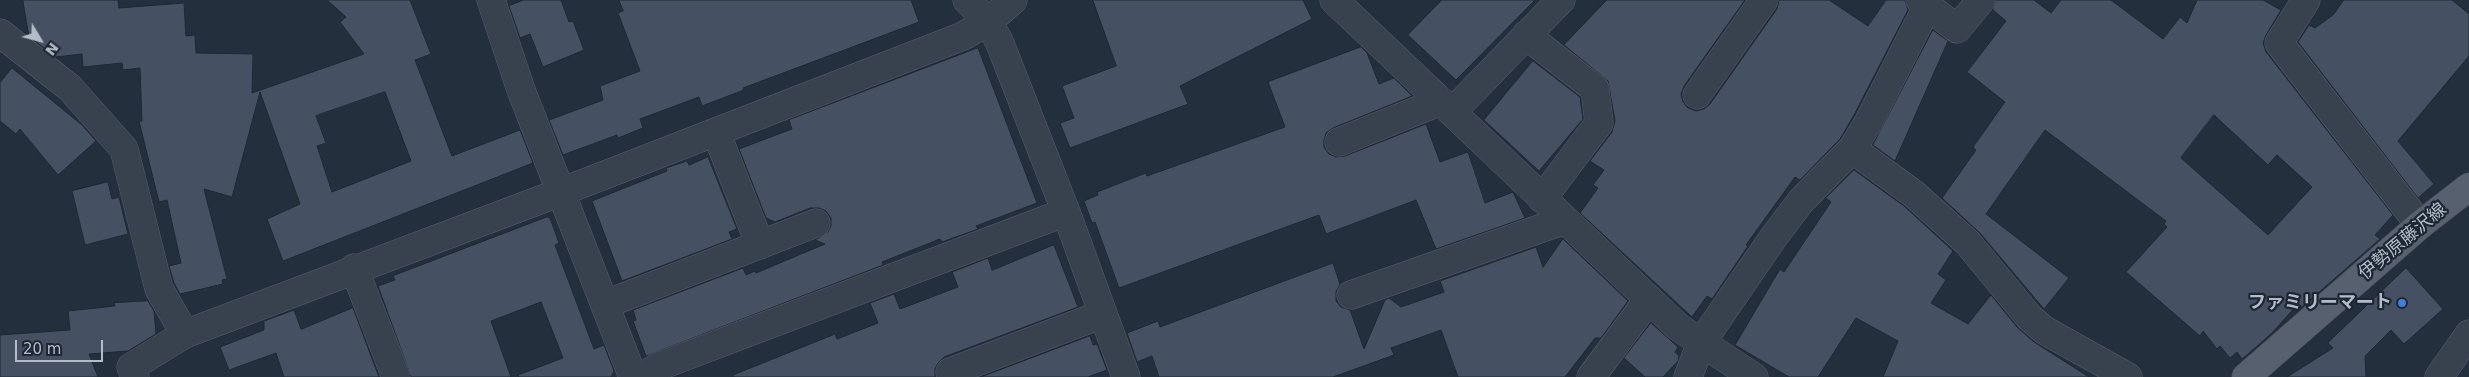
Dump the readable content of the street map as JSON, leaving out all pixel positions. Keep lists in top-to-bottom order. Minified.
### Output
{"streets":{"main road":["伊勢原藤沢線"]},"places":["ファミリーマート"],"scale_bar":"20 m","north":"bottom right"}
